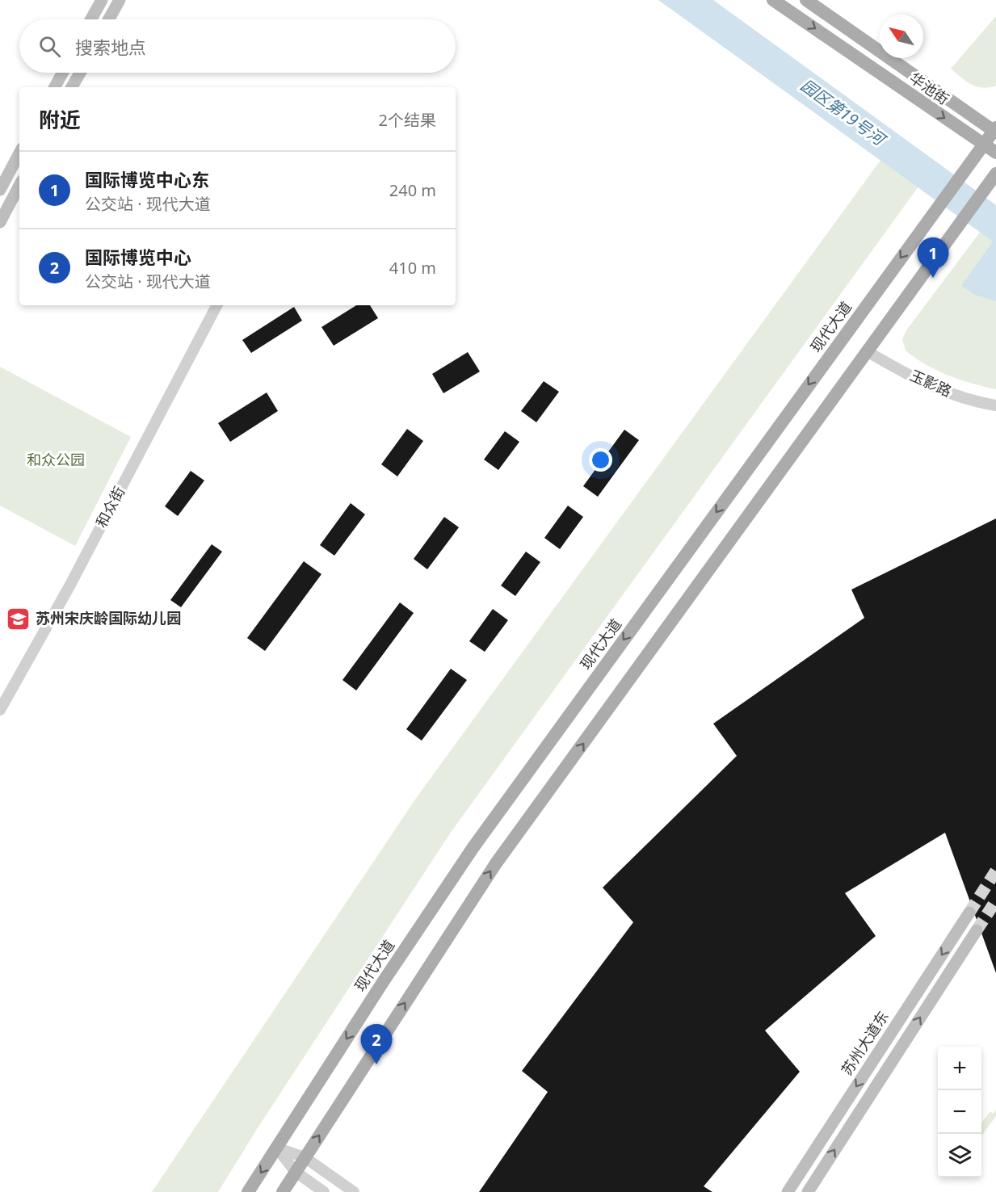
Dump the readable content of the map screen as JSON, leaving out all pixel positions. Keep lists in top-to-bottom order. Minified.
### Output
{"streets":{"main road":["华池街","现代大道","苏州大道东"],"street":["玉影路","和众街"]},"crossings":[["华池街","现代大道"]],"water":["园区第19号河"],"parks":["和众公园"],"places":{"school or university":["苏州宋庆龄国际幼儿园"]},"north":"top left","page":{"search":"搜索地点","heading":["附近","2个结果"],"list":[{"mark":"1","name":"国际博览中心东","note":"公交站 · 现代大道","value":"240 m"},{"mark":"2","name":"国际博览中心","note":"公交站 · 现代大道","value":"410 m"}],"pins":["1","2"],"map_buttons":["+","−"]}}
